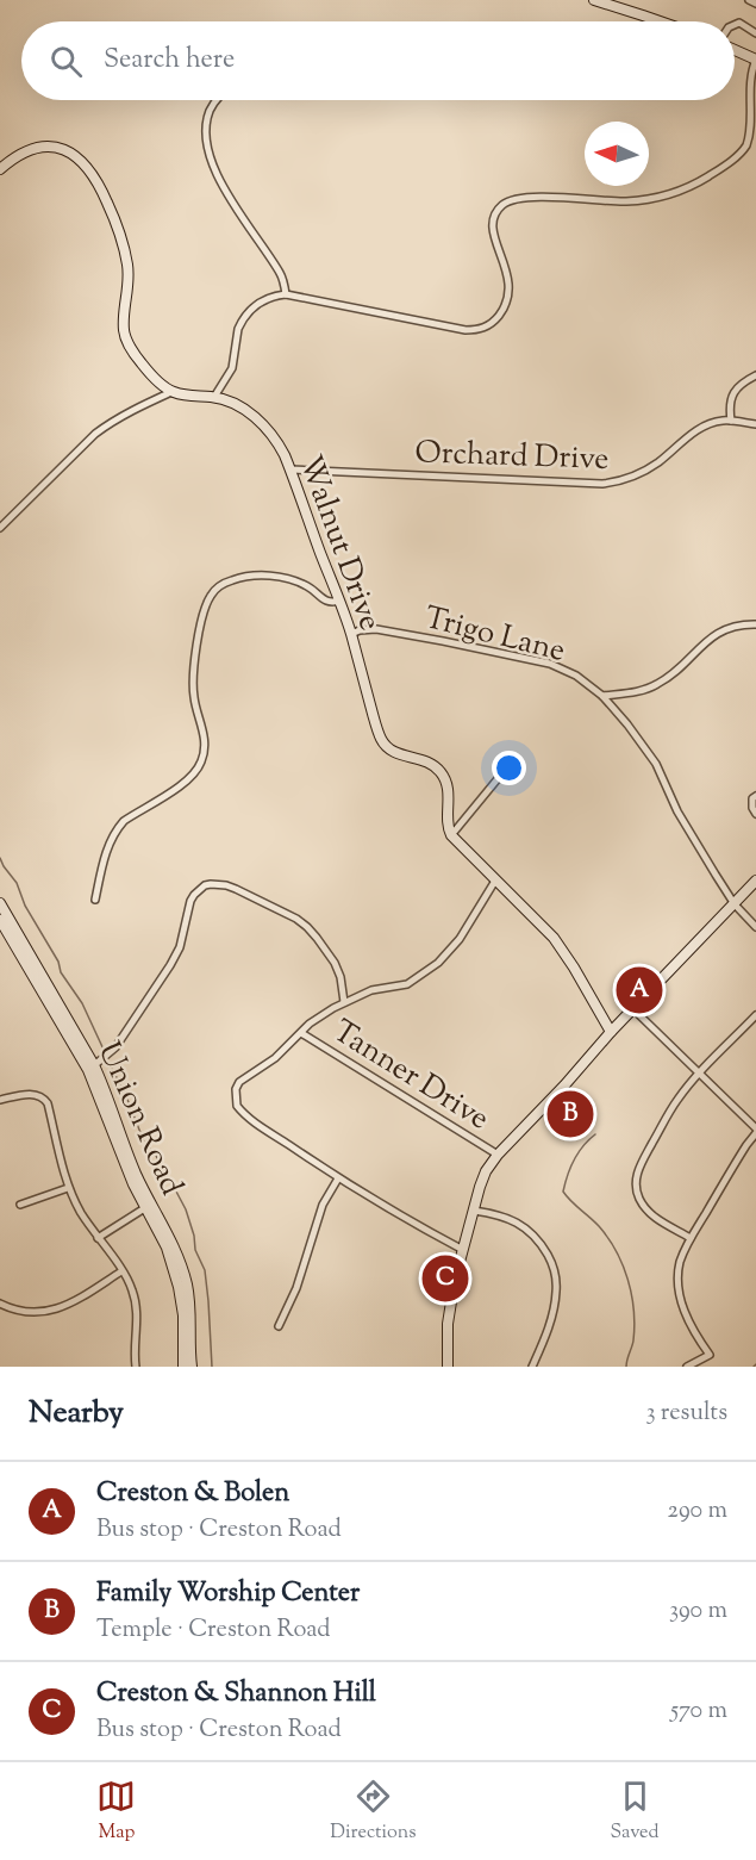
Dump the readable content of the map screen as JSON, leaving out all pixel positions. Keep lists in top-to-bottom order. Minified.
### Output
{"streets":{"main road":["Walnut Drive","Union Road"],"street":["Orchard Drive","Trigo Lane","Tanner Drive"]},"crossings":[["Orchard Drive","Walnut Drive"],["Walnut Drive","Trigo Lane"]],"north":"left","page":{"search":"Search here","pins":["A","B","C"],"heading":["Nearby","3 results"],"list":[{"mark":"A","name":"Creston & Bolen","note":"Bus stop · Creston Road","value":"290 m"},{"mark":"B","name":"Family Worship Center","note":"Temple · Creston Road","value":"390 m"},{"mark":"C","name":"Creston & Shannon Hill","note":"Bus stop · Creston Road","value":"570 m"}],"nav":["Map","Directions","Saved"]}}
